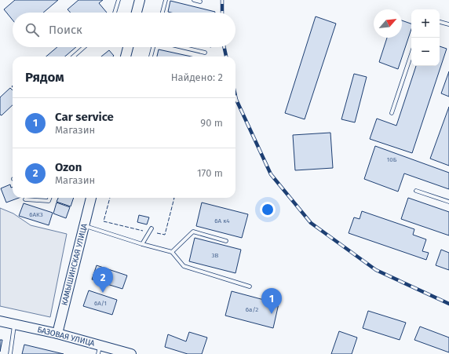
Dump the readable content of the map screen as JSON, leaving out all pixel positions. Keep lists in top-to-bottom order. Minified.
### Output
{"streets":{"street":["КАМЫШИНСКАЯ УЛИЦА","БАЗОВАЯ УЛИЦА"]},"crossings":[["КАМЫШИНСКАЯ УЛИЦА","БАЗОВАЯ УЛИЦА"]],"house_numbers":["10Б","6АК3","6А к4","3В","6А/1","6а/2"],"north":"top right","page":{"map_buttons":["+","−"],"search":"Поиск","heading":["Рядом","Найдено: 2"],"list":[{"mark":"1","name":"Car service","note":"Магазин","value":"90 m"},{"mark":"2","name":"Ozon","note":"Магазин","value":"170 m"}],"pins":["2","1"]}}
